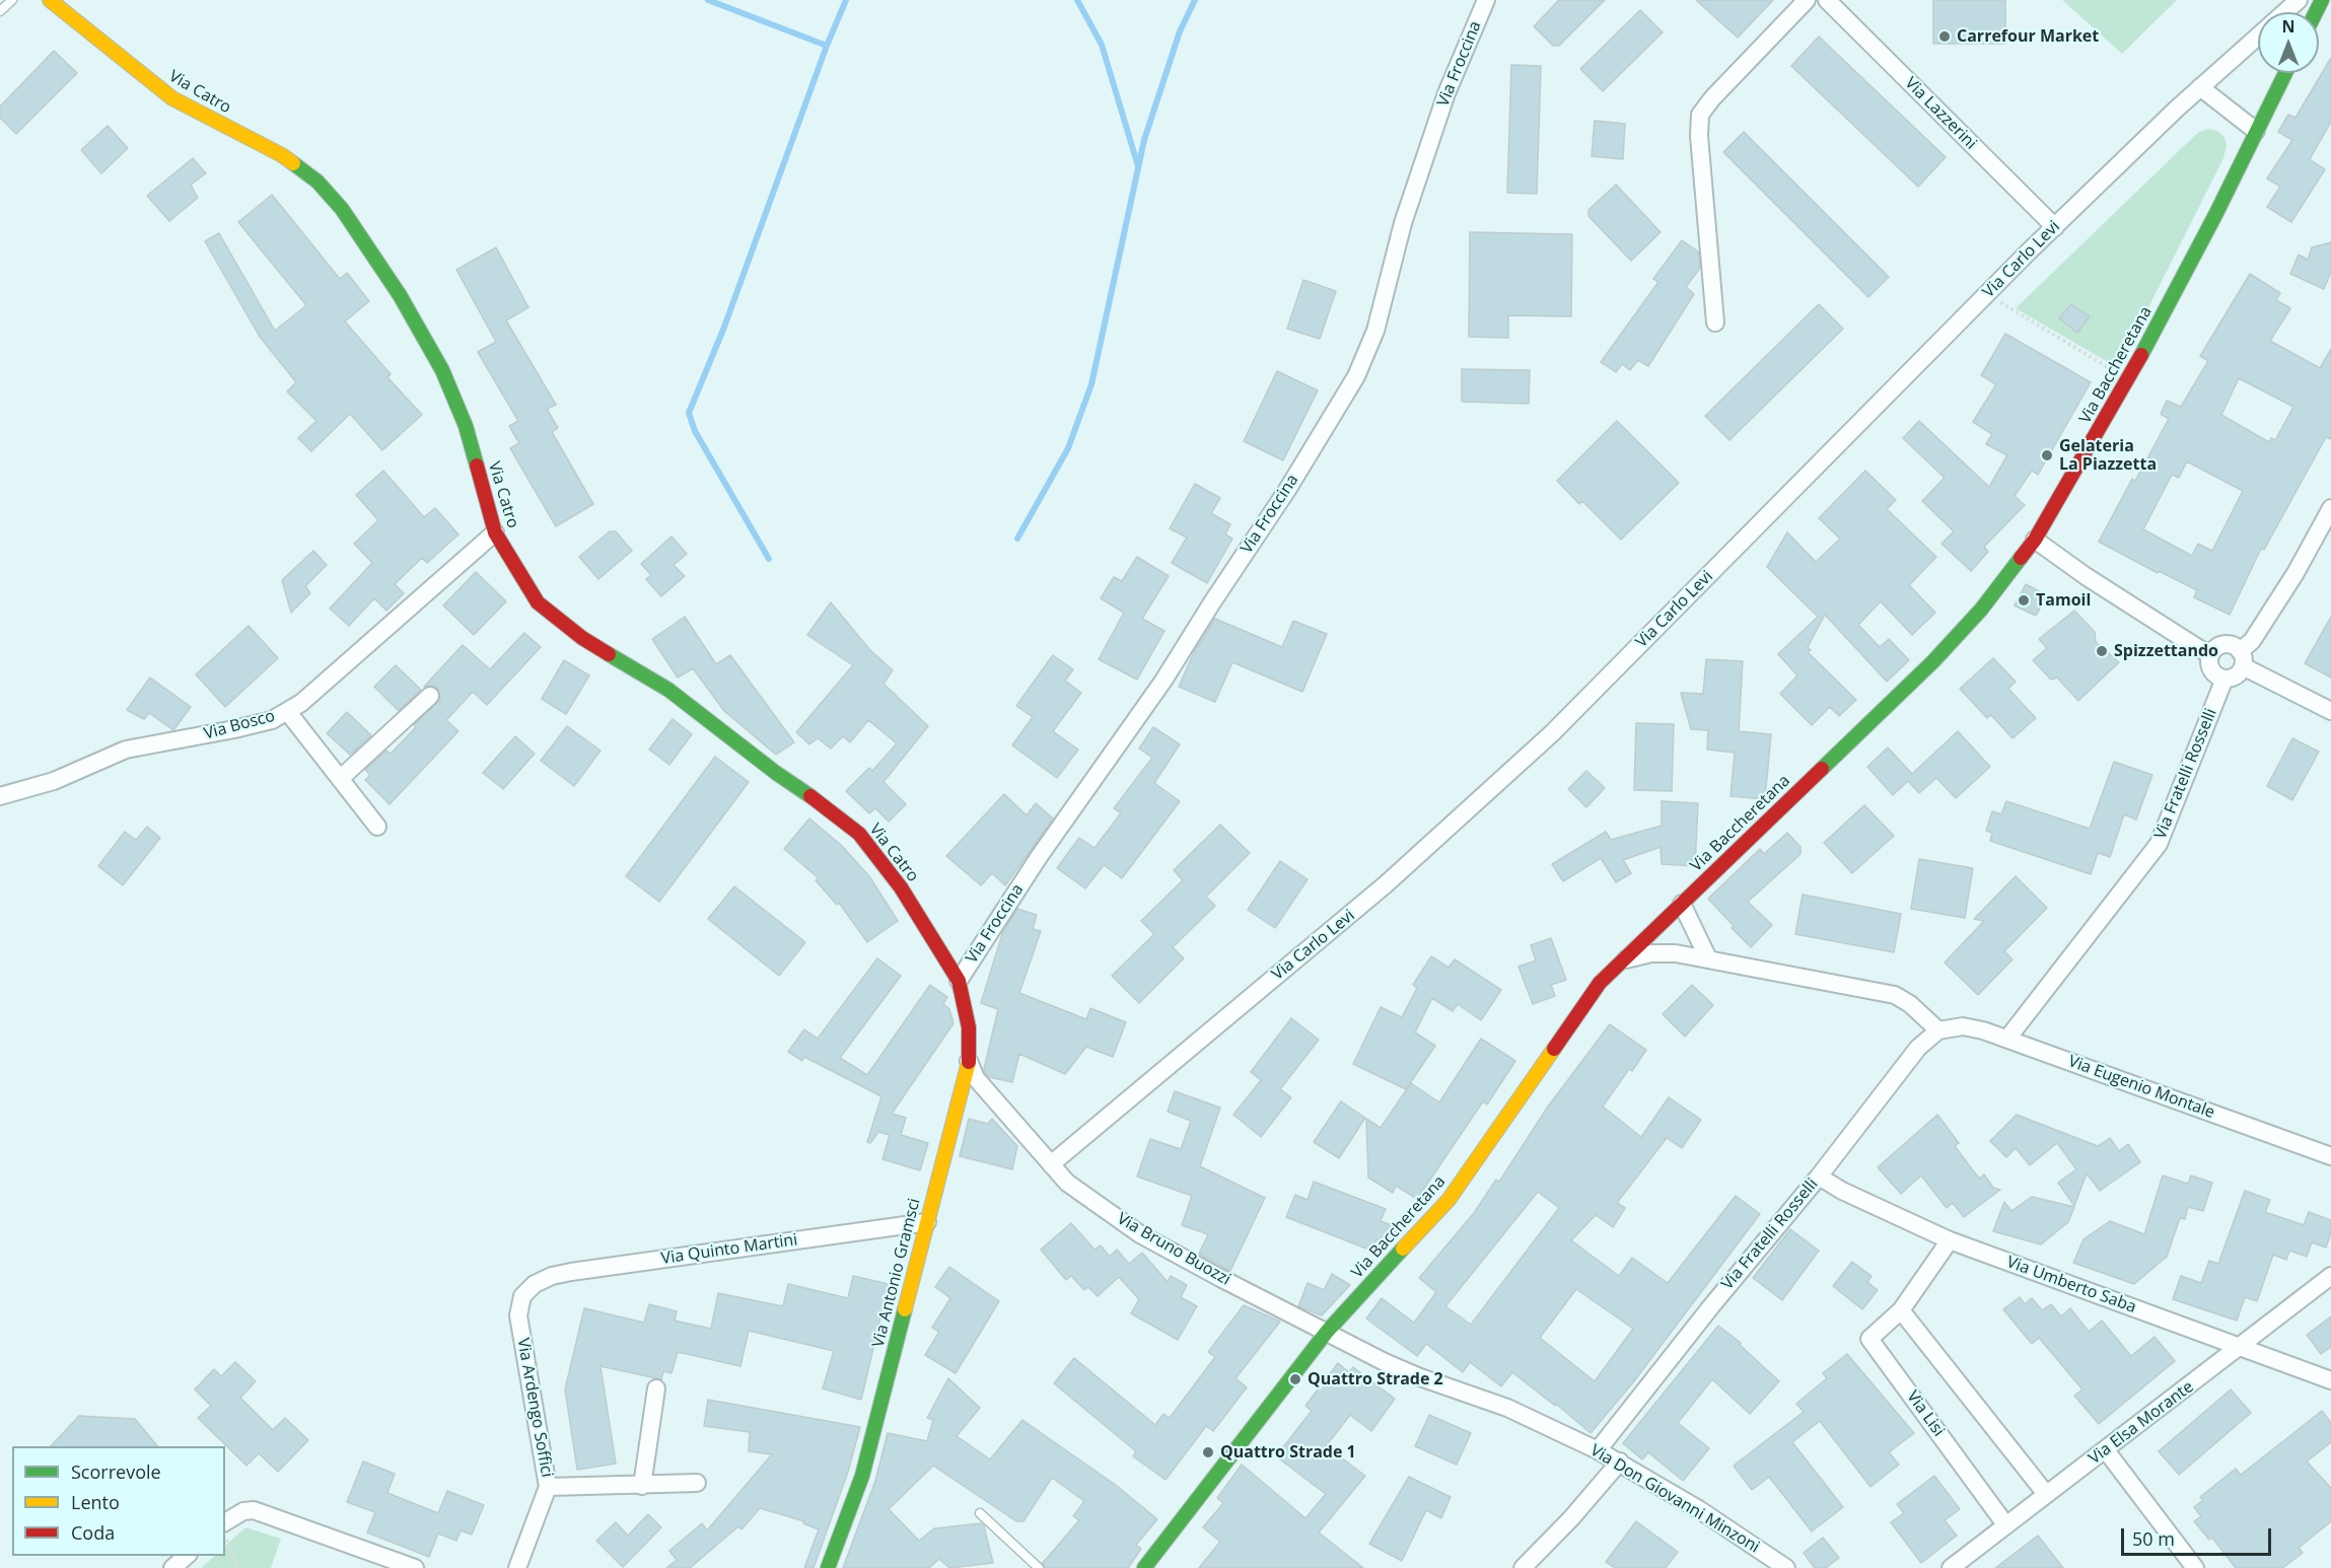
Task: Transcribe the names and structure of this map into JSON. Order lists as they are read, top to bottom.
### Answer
{
  "streets": {
    "street": [
      "Via Froccina",
      "Via Catro",
      "Via Lazzerini",
      "Via Carlo Levi",
      "Via Baccheretana",
      "Via Bosco",
      "Via Fratelli Rosselli",
      "Via Eugenio Montale",
      "Via Quinto Martini",
      "Via Bruno Buozzi",
      "Via Antonio Gramsci",
      "Via Umberto Saba",
      "Via Ardengo Soffici",
      "Via Lisi",
      "Via Elsa Morante",
      "Via Don Giovanni Minzoni"
    ]
  },
  "crossings": [
    ["Via Froccina", "Via Catro"],
    ["Via Froccina", "Via Antonio Gramsci"],
    ["Via Catro", "Via Bosco"],
    ["Via Catro", "Via Antonio Gramsci"],
    ["Via Lazzerini", "Via Carlo Levi"],
    ["Via Carlo Levi", "Via Bruno Buozzi"],
    ["Via Baccheretana", "Via Bruno Buozzi"],
    ["Via Baccheretana", "Via Don Giovanni Minzoni"],
    ["Via Fratelli Rosselli", "Via Eugenio Montale"],
    ["Via Fratelli Rosselli", "Via Umberto Saba"],
    ["Via Fratelli Rosselli", "Via Don Giovanni Minzoni"],
    ["Via Quinto Martini", "Via Antonio Gramsci"],
    ["Via Quinto Martini", "Via Ardengo Soffici"],
    ["Via Bruno Buozzi", "Via Antonio Gramsci"],
    ["Via Bruno Buozzi", "Via Don Giovanni Minzoni"],
    ["Via Umberto Saba", "Via Lisi"],
    ["Via Umberto Saba", "Via Elsa Morante"],
    ["Via Lisi", "Via Elsa Morante"]
  ],
  "places": [
    "Carrefour Market",
    "Gelateria La Piazzetta",
    "Tamoil",
    "Spizzettando",
    "Quattro Strade 2",
    "Quattro Strade 1"
  ],
  "legend": ["Scorrevole", "Lento", "Coda"],
  "scale_bar": "50 m",
  "north": "top"
}
